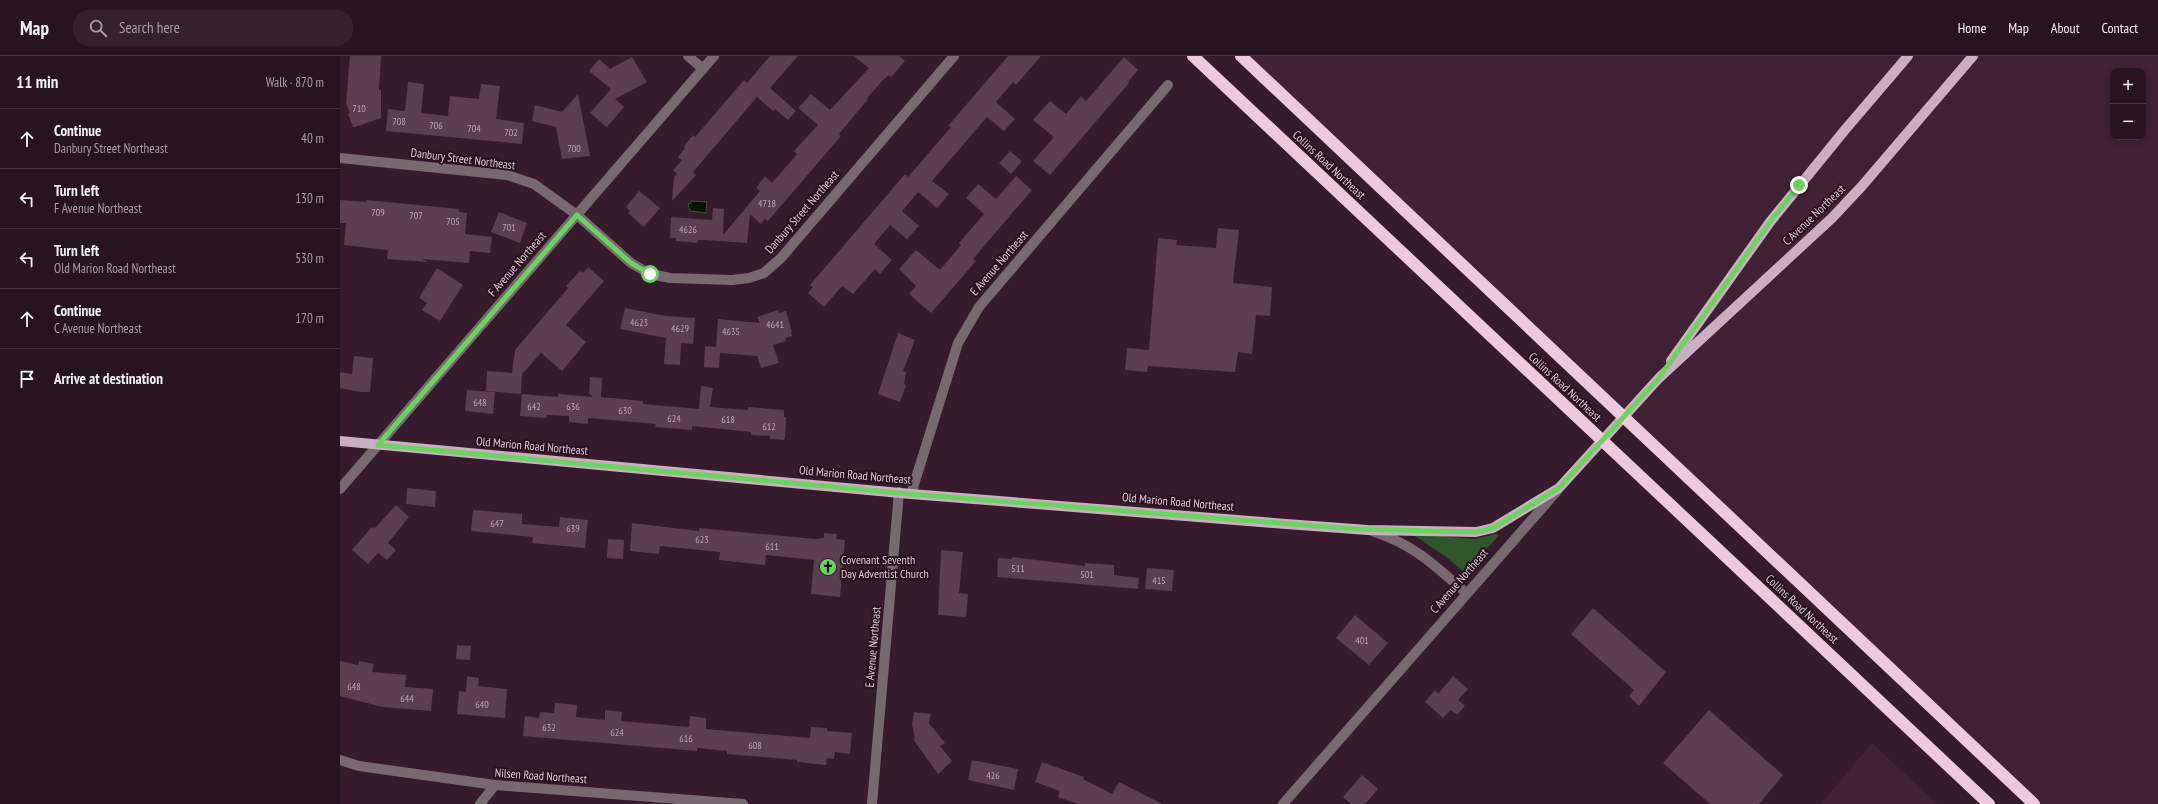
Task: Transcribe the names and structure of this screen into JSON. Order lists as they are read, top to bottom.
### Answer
{
  "streets": {
    "highway": ["Collins Road Northeast"],
    "main road": ["C Avenue Northeast", "Old Marion Road Northeast"],
    "street": [
      "Danbury Street Northeast",
      "E Avenue Northeast",
      "F Avenue Northeast",
      "Nilsen Road Northeast"
    ]
  },
  "crossings": [
    ["Danbury Street Northeast", "F Avenue Northeast"],
    ["Collins Road Northeast", "C Avenue Northeast"],
    ["C Avenue Northeast", "Old Marion Road Northeast"],
    ["E Avenue Northeast", "Old Marion Road Northeast"],
    ["F Avenue Northeast", "Old Marion Road Northeast"]
  ],
  "places": {
    "church": ["Covenant Seventh Day Adventist Church"]
  },
  "house_numbers": [
    "710",
    "708",
    "706",
    "704",
    "702",
    "700",
    "4718",
    "709",
    "707",
    "705",
    "701",
    "4626",
    "4623",
    "4641",
    "4629",
    "4635",
    "648",
    "642",
    "636",
    "630",
    "624",
    "618",
    "612",
    "647",
    "639",
    "623",
    "611",
    "511",
    "501",
    "415",
    "401",
    "648",
    "644",
    "640",
    "632",
    "624",
    "616",
    "608",
    "426"
  ],
  "page": {
    "header": "Map",
    "search": "Search here",
    "nav": [
      "Home",
      "Map",
      "About",
      "Contact"
    ],
    "heading": ["11 min", "Walk · 870 m"],
    "map_buttons": ["+", "−"],
    "list": [
      ["Continue", "Danbury Street Northeast", "40 m"],
      ["Turn left", "F Avenue Northeast", "130 m"],
      ["Turn left", "Old Marion Road Northeast", "530 m"],
      ["Continue", "C Avenue Northeast", "170 m"],
      "Arrive at destination"
    ]
  }
}
